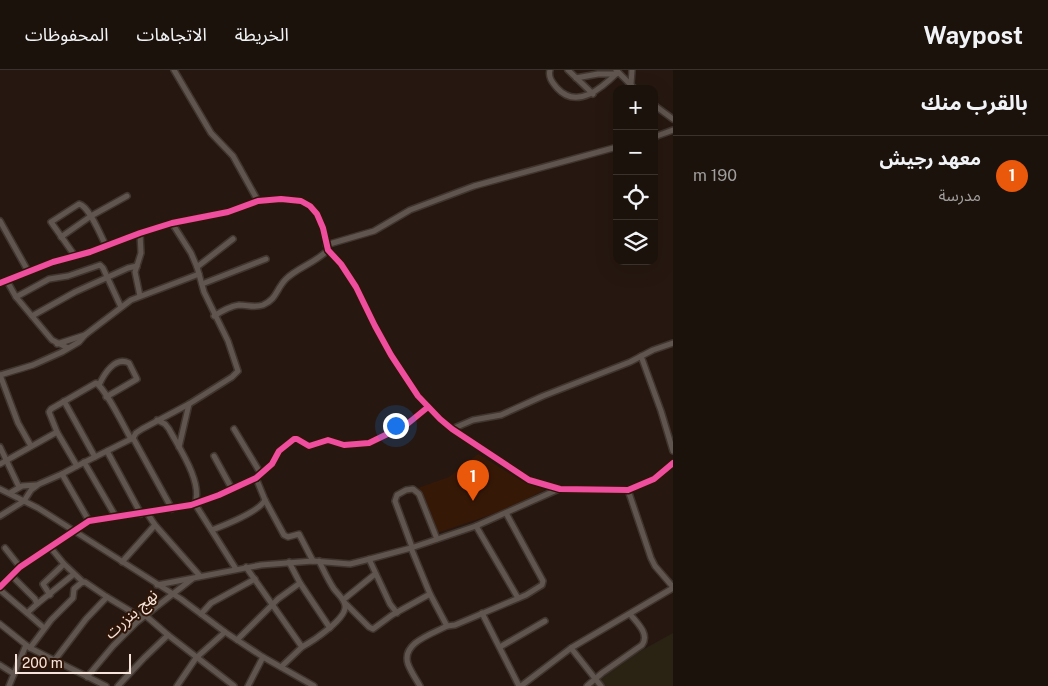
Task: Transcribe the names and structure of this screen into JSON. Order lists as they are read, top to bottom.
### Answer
{
  "streets": {
    "street": ["نهج بنزرت"]
  },
  "scale_bar": "200 m",
  "page": {
    "header": "Waypost",
    "nav": ["الخريطة", "الاتجاهات", "المحفوظات"],
    "heading": "بالقرب منك",
    "map_buttons": ["+", "−"],
    "list": [
      {
        "mark": "1",
        "name": "معهد رجيش",
        "note": "مدرسة",
        "value": "190 m"
      }
    ],
    "pins": "1",
    "scale": "200 m"
  }
}
